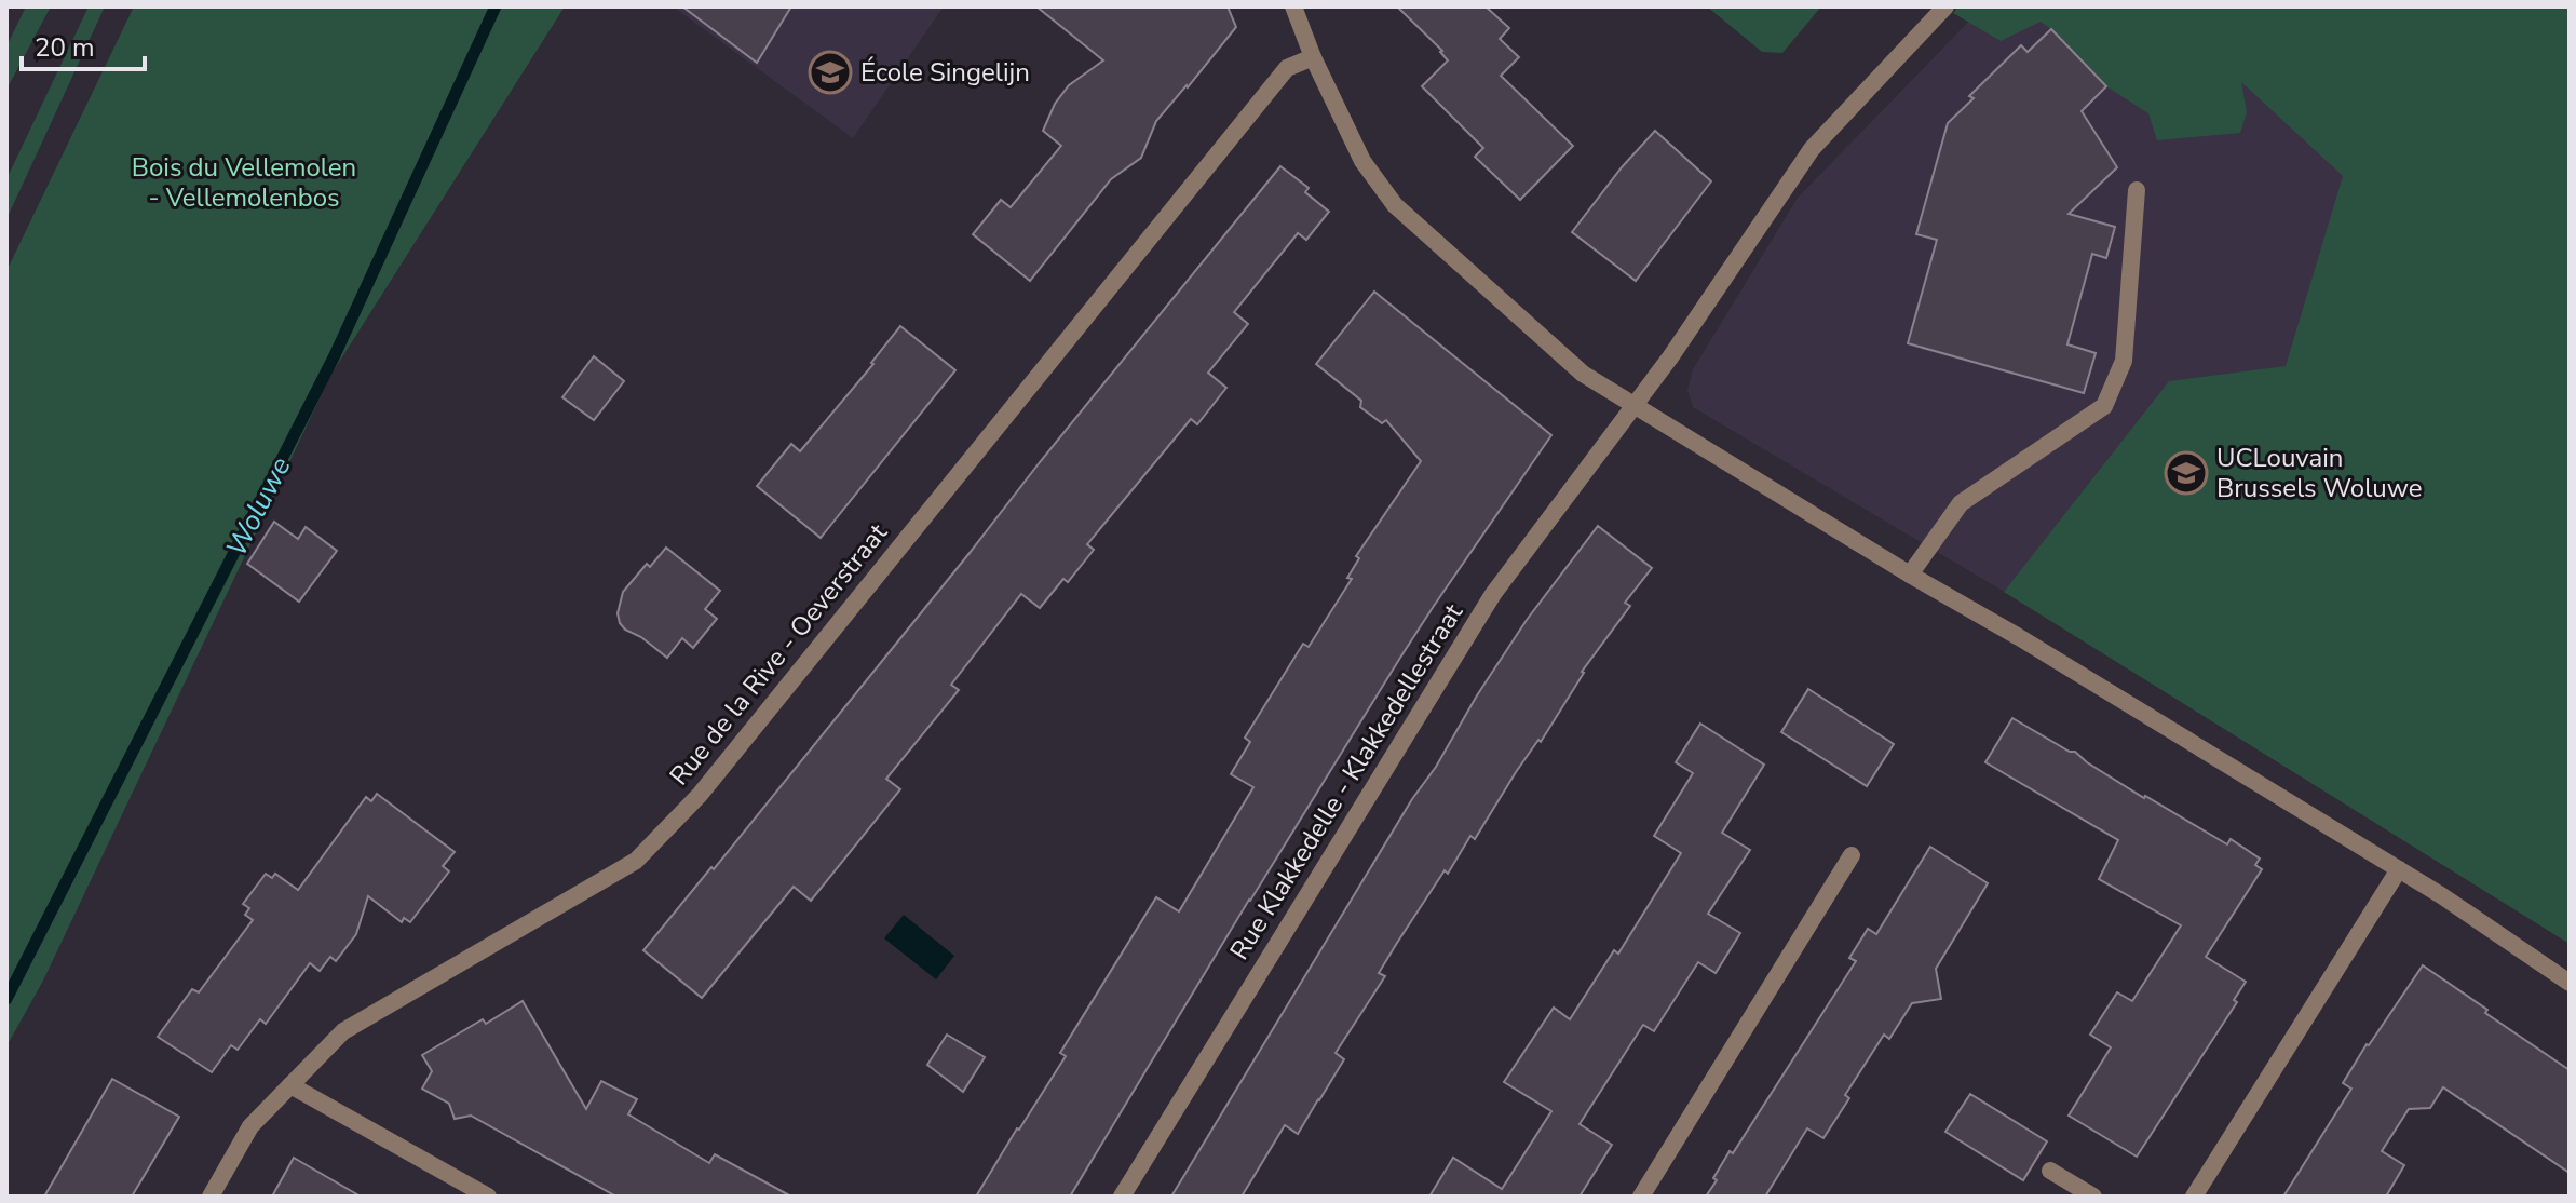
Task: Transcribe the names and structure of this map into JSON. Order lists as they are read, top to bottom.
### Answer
{
  "streets": {
    "street": ["Rue de la Rive - Oeverstraat", "Rue Klakkedelle - Klakkedellestraat"]
  },
  "water": ["Woluwe"],
  "parks": ["Bois du Vellemolen - Vellemolenbos"],
  "places": {
    "school or university": ["École Singelijn", "UCLouvain Brussels Woluwe"]
  },
  "scale_bar": "20 m"
}
